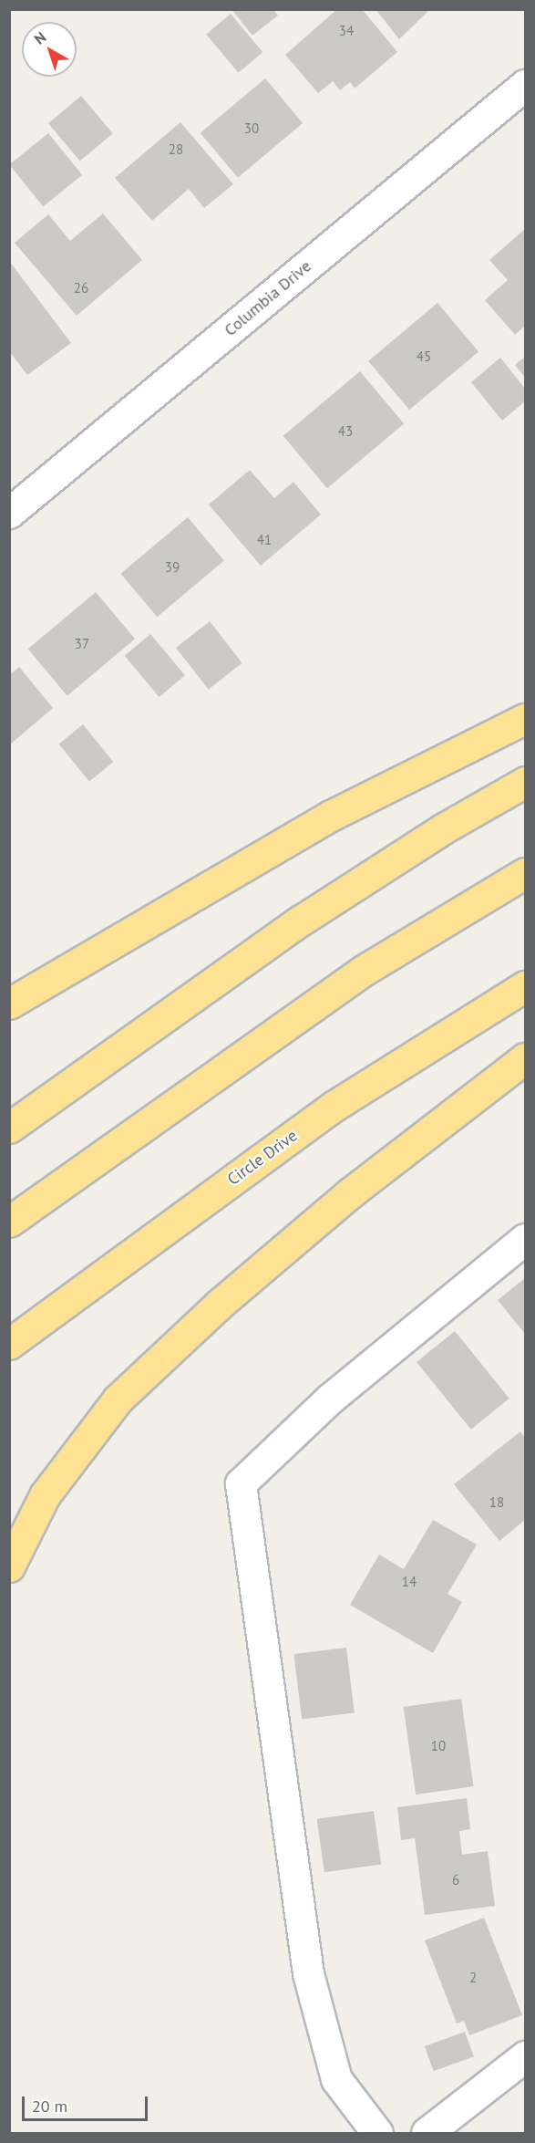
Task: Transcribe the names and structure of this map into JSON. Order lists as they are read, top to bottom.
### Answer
{
  "streets": {
    "highway": ["Circle Drive"],
    "street": ["Columbia Drive"]
  },
  "house_numbers": [
    "34",
    "30",
    "28",
    "26",
    "45",
    "43",
    "41",
    "39",
    "37",
    "18",
    "14",
    "10",
    "6",
    "2"
  ],
  "scale_bar": "20 m",
  "north": "top left"
}
